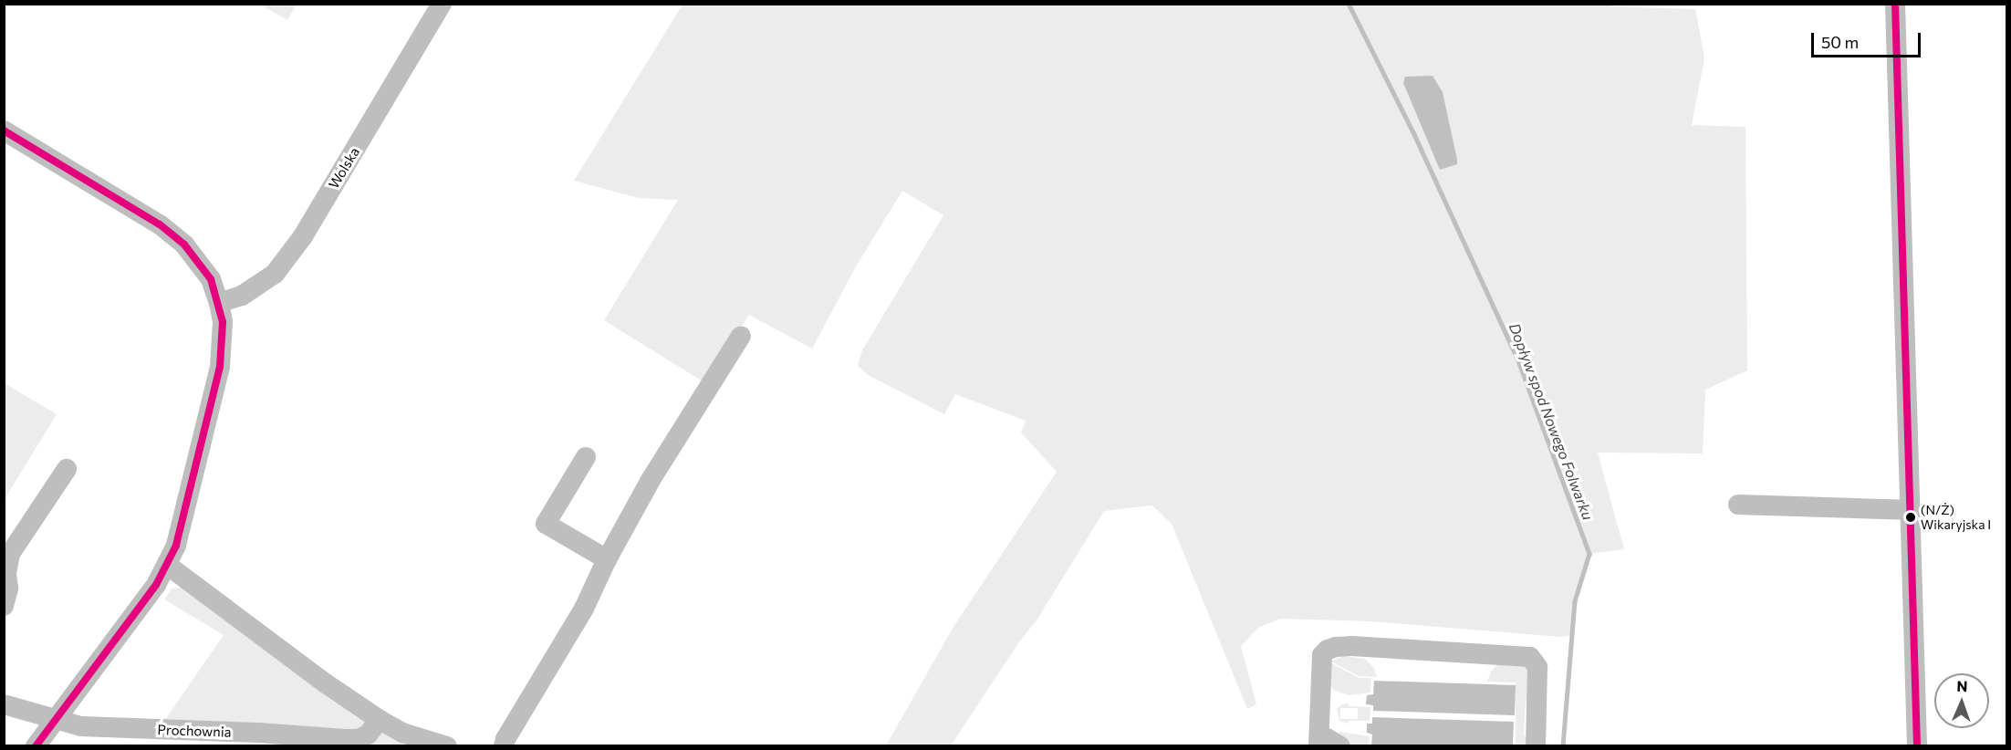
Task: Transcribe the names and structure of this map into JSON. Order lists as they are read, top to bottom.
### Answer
{
  "streets": {
    "street": ["Wolska", "Prochownia"]
  },
  "water": ["Dopływ spod Nowego Folwarku"],
  "places": ["(N/Ż) Wikaryjska I"],
  "scale_bar": "50 m",
  "north": "top"
}
